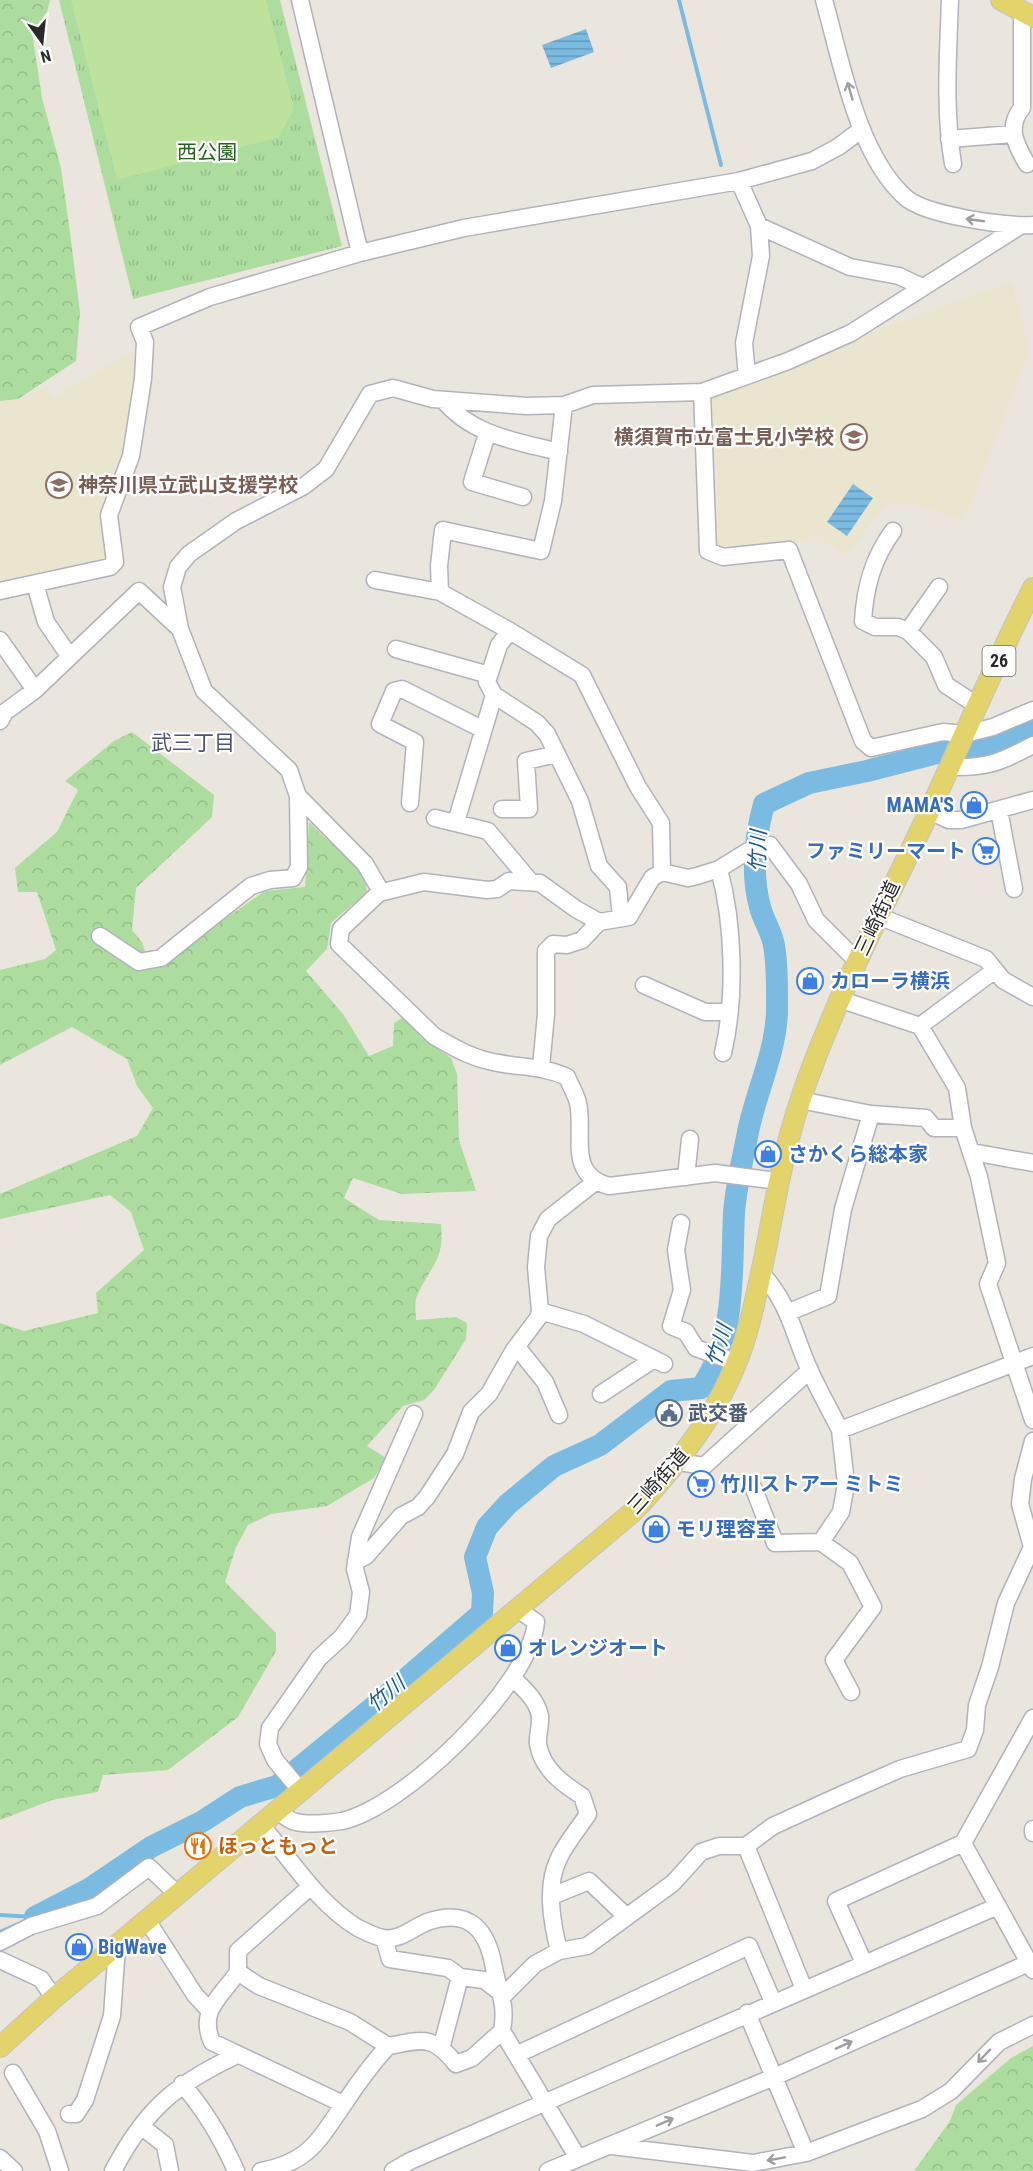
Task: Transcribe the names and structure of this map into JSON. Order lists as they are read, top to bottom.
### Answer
{
  "streets": {
    "main road": ["26", "三崎街道"]
  },
  "districts": ["武三丁目"],
  "water": ["竹川"],
  "parks": ["西公園"],
  "places": {
    "school or university": ["横須賀市立富士見小学校", "神奈川県立武山支援学校"],
    "shop": [
      "MAMA'S",
      "カローラ横浜",
      "さかくら総本家",
      "モリ理容室",
      "オレンジオート",
      "BigWave"
    ],
    "supermarket": ["ファミリーマート", "竹川ストアー ミトミ"],
    "public building": ["武交番"],
    "restaurant": ["ほっともっと"]
  },
  "north": "bottom"
}
